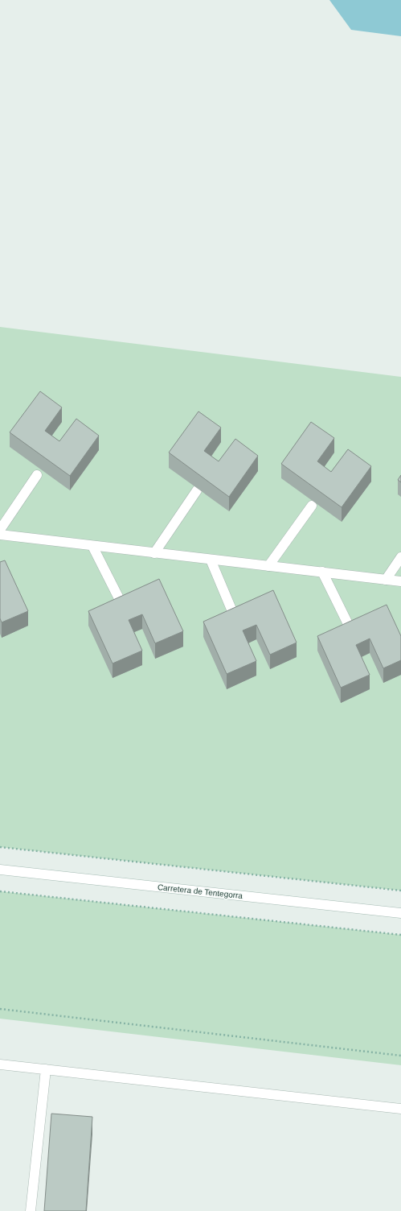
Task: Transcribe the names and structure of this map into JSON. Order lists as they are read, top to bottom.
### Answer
{
  "streets": {
    "street": ["Carretera de Tentegorra"]
  }
}
